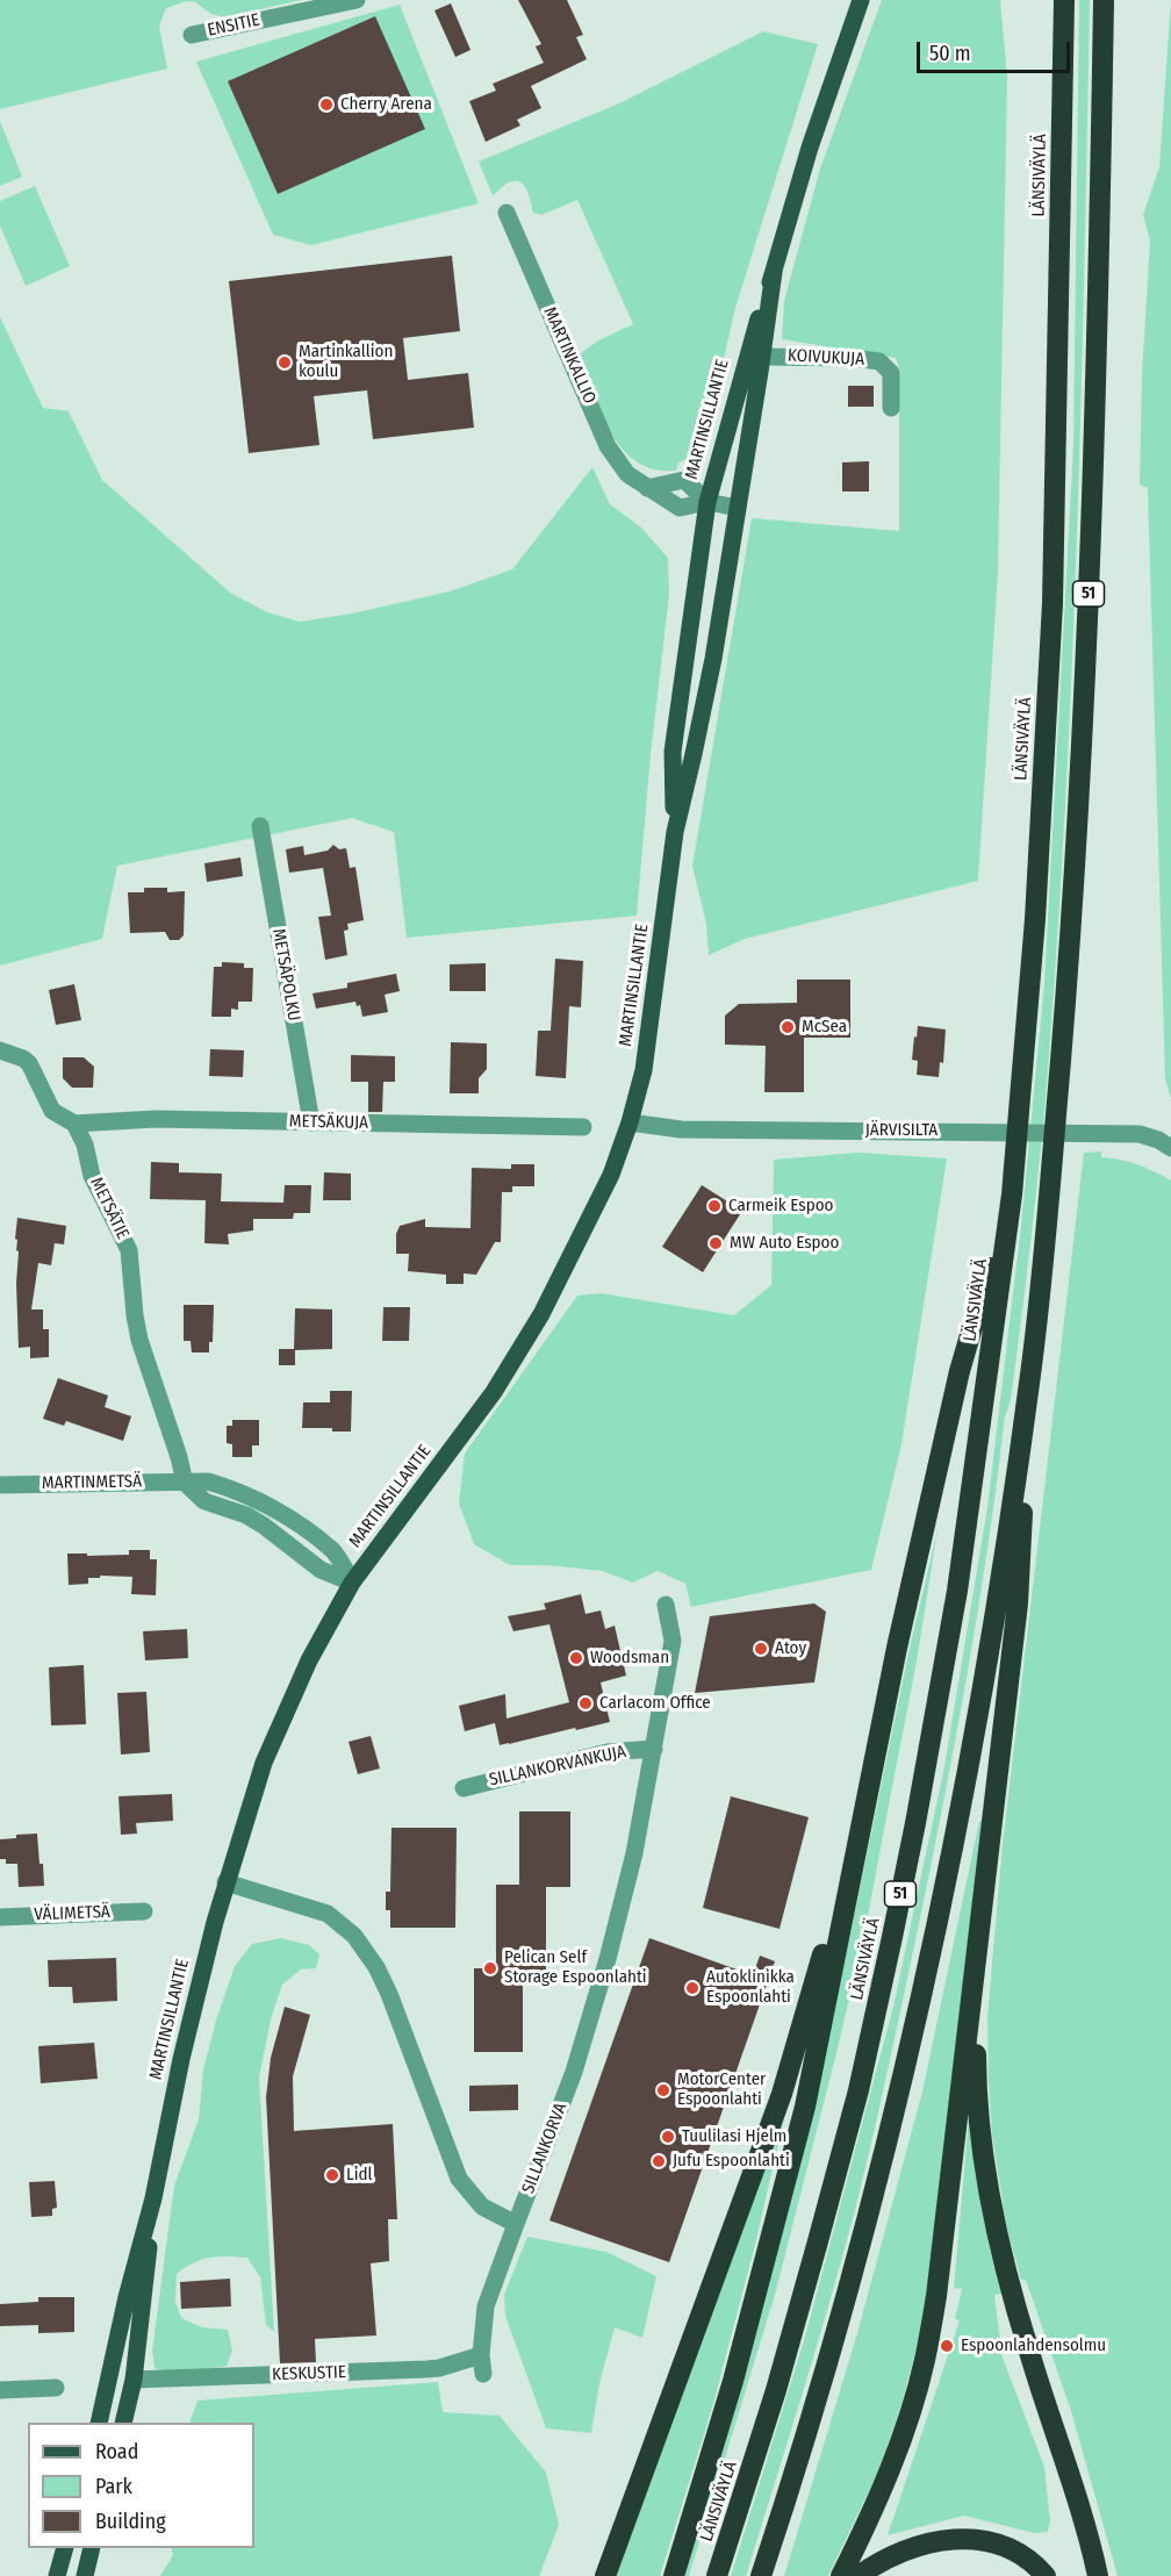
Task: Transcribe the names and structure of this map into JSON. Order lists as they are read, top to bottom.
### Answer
{
  "streets": {
    "highway": ["LÄNSIVÄYLÄ", "51"],
    "main road": ["MARTINSILLANTIE"],
    "street": [
      "ENSITIE",
      "MARTINKALLIO",
      "KOIVUKUJA",
      "METSÄPOLKU",
      "METSÄKUJA",
      "JÄRVISILTA",
      "METSÄTIE",
      "MARTINMETSÄ",
      "SILLANKORVANKUJA",
      "VÄLIMETSÄ",
      "SILLANKORVA",
      "KESKUSTIE"
    ]
  },
  "crossings": [
    ["MARTINKALLIO", "MARTINSILLANTIE"],
    ["KOIVUKUJA", "MARTINSILLANTIE"],
    ["MARTINSILLANTIE", "JÄRVISILTA"],
    ["MARTINSILLANTIE", "MARTINMETSÄ"],
    ["MARTINSILLANTIE", "KESKUSTIE"],
    ["METSÄPOLKU", "METSÄKUJA"],
    ["METSÄKUJA", "METSÄTIE"],
    ["METSÄTIE", "MARTINMETSÄ"],
    ["SILLANKORVANKUJA", "SILLANKORVA"]
  ],
  "places": [
    "Cherry Arena",
    "Martinkallion koulu",
    "McSea",
    "Carmeik Espoo",
    "MW Auto Espoo",
    "Atoy",
    "Woodsman",
    "Carlacom Office",
    "Pelican Self Storage Espoonlahti",
    "Autoklinikka Espoonlahti",
    "MotorCenter Espoonlahti",
    "Tuulilasi Hjelm",
    "Jufu Espoonlahti",
    "Lidl",
    "Espoonlahdensolmu"
  ],
  "legend": ["Road", "Park", "Building"],
  "scale_bar": "50 m"
}
